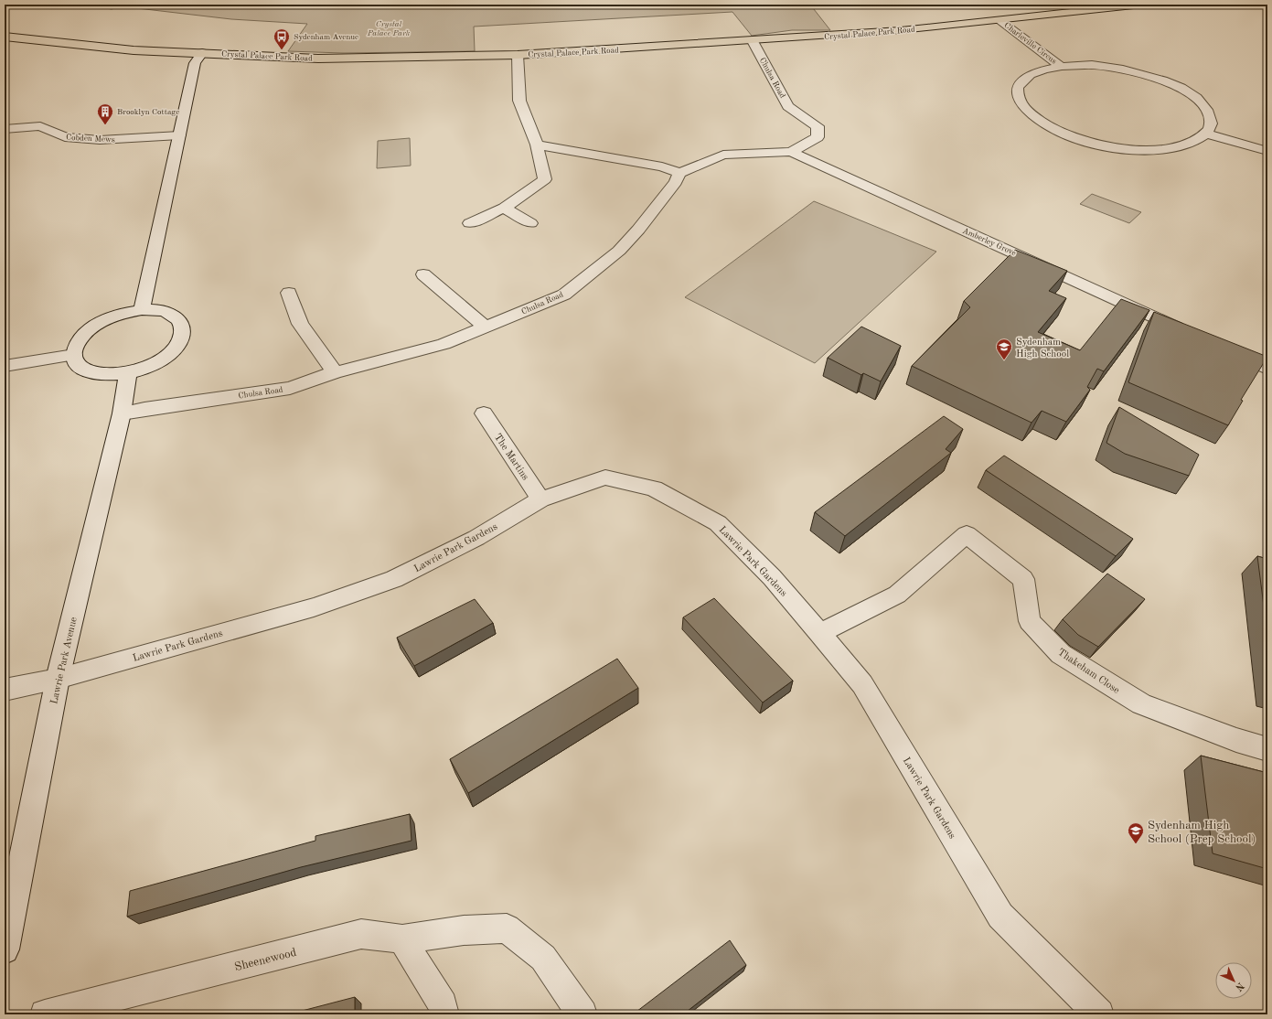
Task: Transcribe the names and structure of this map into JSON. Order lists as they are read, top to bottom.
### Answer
{
  "streets": {
    "main road": ["Crystal Palace Park Road"],
    "street": [
      "Charleville Circus",
      "Chulsa Road",
      "Cobden Mews",
      "Amberley Grove",
      "The Martins",
      "Lawrie Park Gardens",
      "Lawrie Park Avenue",
      "Thakeham Close",
      "Sheenewood"
    ]
  },
  "crossings": [
    ["Crystal Palace Park Road", "Charleville Circus"],
    ["Crystal Palace Park Road", "Chulsa Road"],
    ["Chulsa Road", "Amberley Grove"],
    ["Chulsa Road", "Lawrie Park Avenue"],
    ["The Martins", "Lawrie Park Gardens"],
    ["Lawrie Park Gardens", "Lawrie Park Avenue"],
    ["Lawrie Park Gardens", "Thakeham Close"]
  ],
  "parks": ["Crystal Palace Park"],
  "places": {
    "bus stop": ["Sydenham Avenue"],
    "building": ["Brooklyn Cottage"],
    "school or university": ["Sydenham High School", "Sydenham High School (Prep School)"]
  },
  "north": "bottom right"
}
